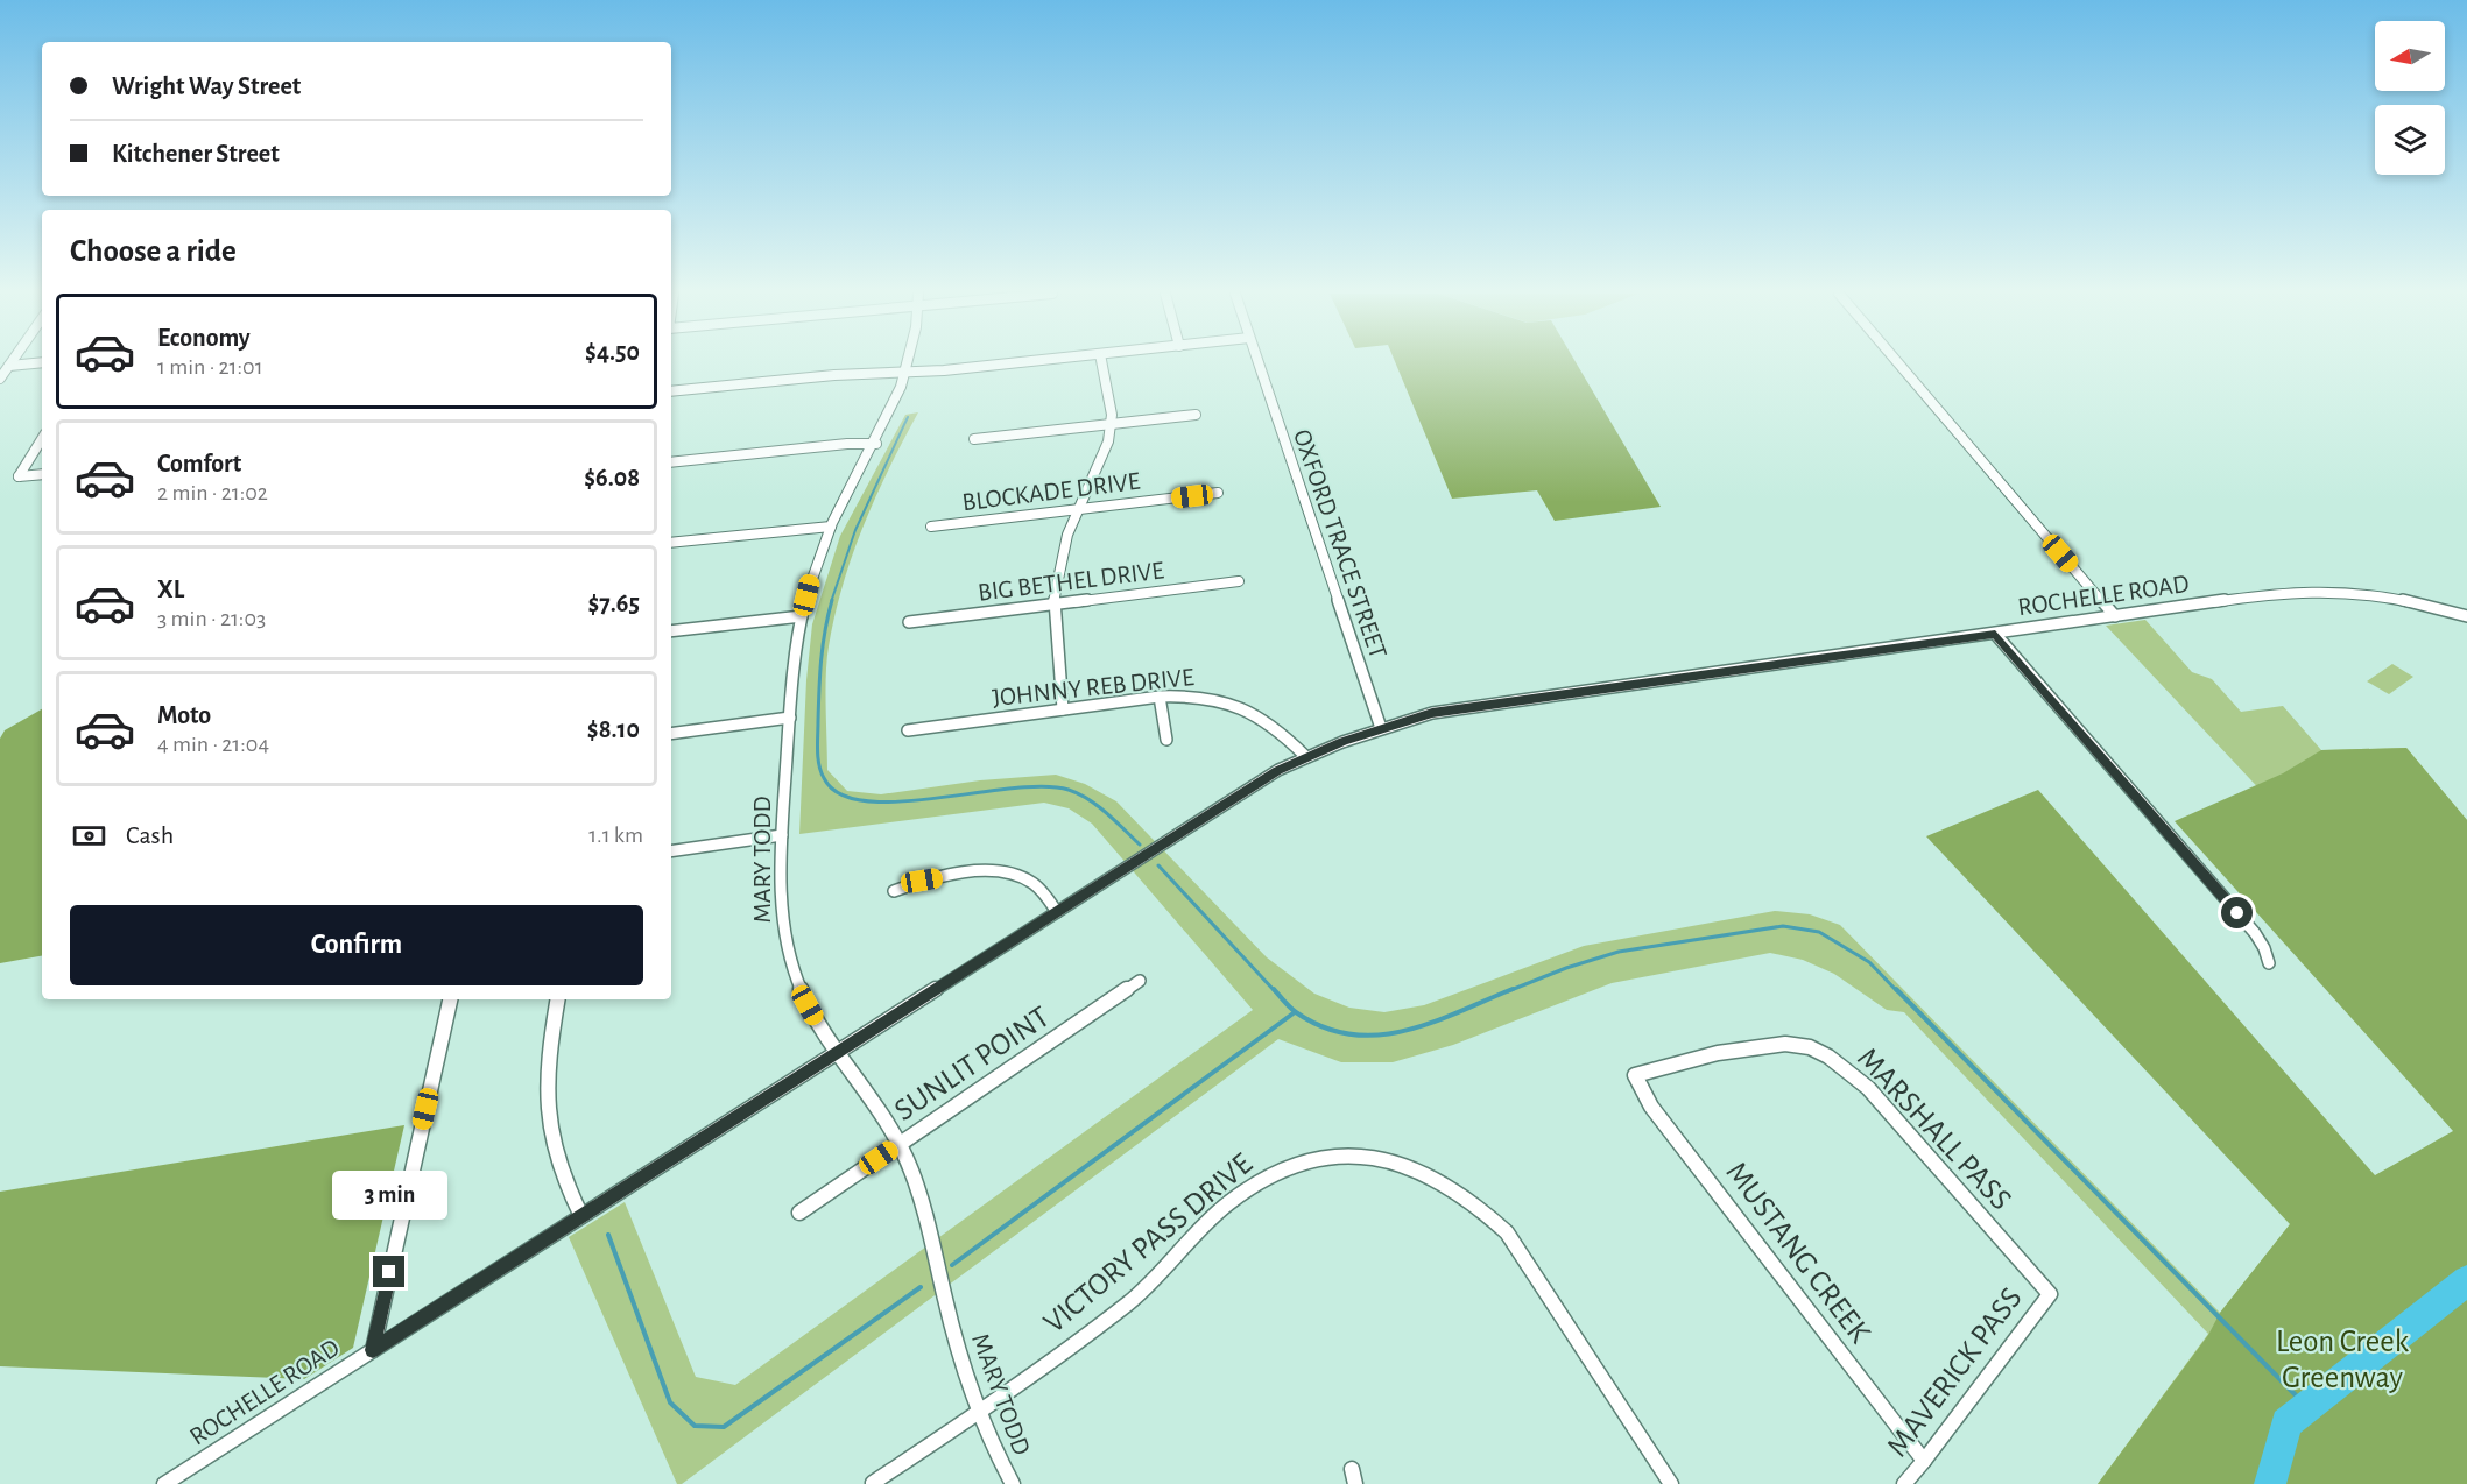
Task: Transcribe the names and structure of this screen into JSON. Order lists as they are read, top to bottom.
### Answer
{
  "streets": {
    "street": [
      "BLOCKADE DRIVE",
      "OXFORD TRACE STREET",
      "BIG BETHEL DRIVE",
      "ROCHELLE ROAD",
      "JOHNNY REB DRIVE",
      "MARY TODD",
      "SUNLIT POINT",
      "MARSHALL PASS",
      "VICTORY PASS DRIVE",
      "MUSTANG CREEK",
      "MAVERICK PASS"
    ]
  },
  "crossings": [
    ["OXFORD TRACE STREET", "ROCHELLE ROAD"],
    ["ROCHELLE ROAD", "JOHNNY REB DRIVE"],
    ["ROCHELLE ROAD", "MARY TODD"],
    ["MARY TODD", "SUNLIT POINT"],
    ["MARY TODD", "VICTORY PASS DRIVE"],
    ["MARSHALL PASS", "MUSTANG CREEK"],
    ["MARSHALL PASS", "MAVERICK PASS"],
    ["MUSTANG CREEK", "MAVERICK PASS"]
  ],
  "parks": ["Leon Creek Greenway"],
  "north": "left",
  "page": {
    "banner": ["Wright Way Street", "Kitchener Street"],
    "heading": "Choose a ride",
    "list": [
      {
        "name": "Economy",
        "note": "1 min · 21:01",
        "value": "$4.50"
      },
      {
        "name": "Comfort",
        "note": "2 min · 21:02",
        "value": "$6.08"
      },
      {
        "name": "XL",
        "note": "3 min · 21:03",
        "value": "$7.65"
      },
      {
        "name": "Moto",
        "note": "4 min · 21:04",
        "value": "$8.10"
      }
    ],
    "pay": ["Cash", "1.1 km"],
    "buttons": "Confirm",
    "bubble": "3 min"
  }
}
